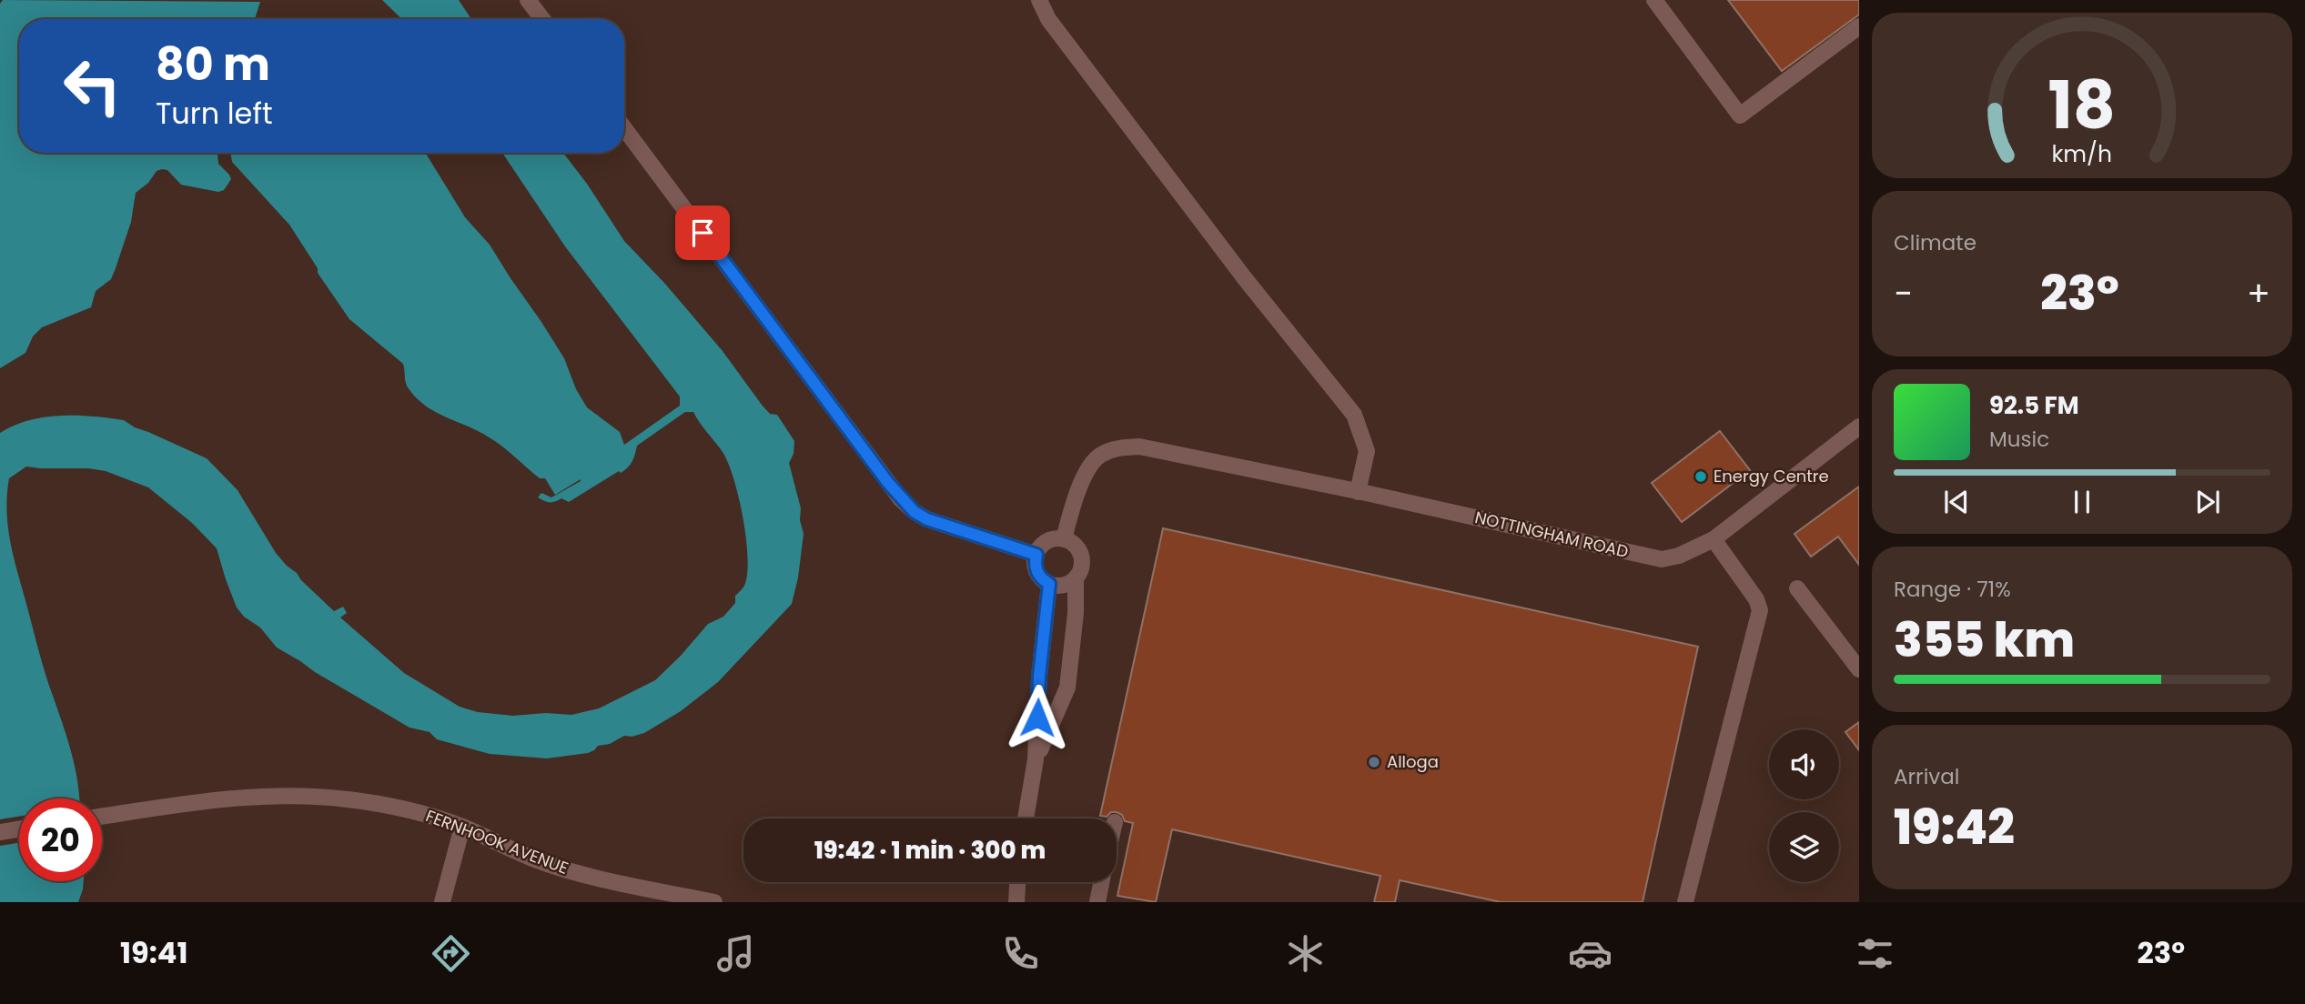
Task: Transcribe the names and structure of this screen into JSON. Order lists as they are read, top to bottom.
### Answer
{
  "streets": {
    "street": ["NOTTINGHAM ROAD", "FERNHOOK AVENUE"]
  },
  "places": ["Energy Centre", "Alloga"],
  "page": {
    "turn": ["80 m", "Turn left"],
    "tile": [
      "Climate",
      ["Range · 71%", "355 km"],
      ["Arrival", "19:42"]
    ],
    "heat": ["−", "23°", "+"],
    "song": ["92.5 FM", "Music"],
    "limit": "20",
    "trip": "19:42 · 1 min · 300 m",
    "tabs": ["19:41", "23°"],
    "gauge": ["18", "km/h"]
  }
}
